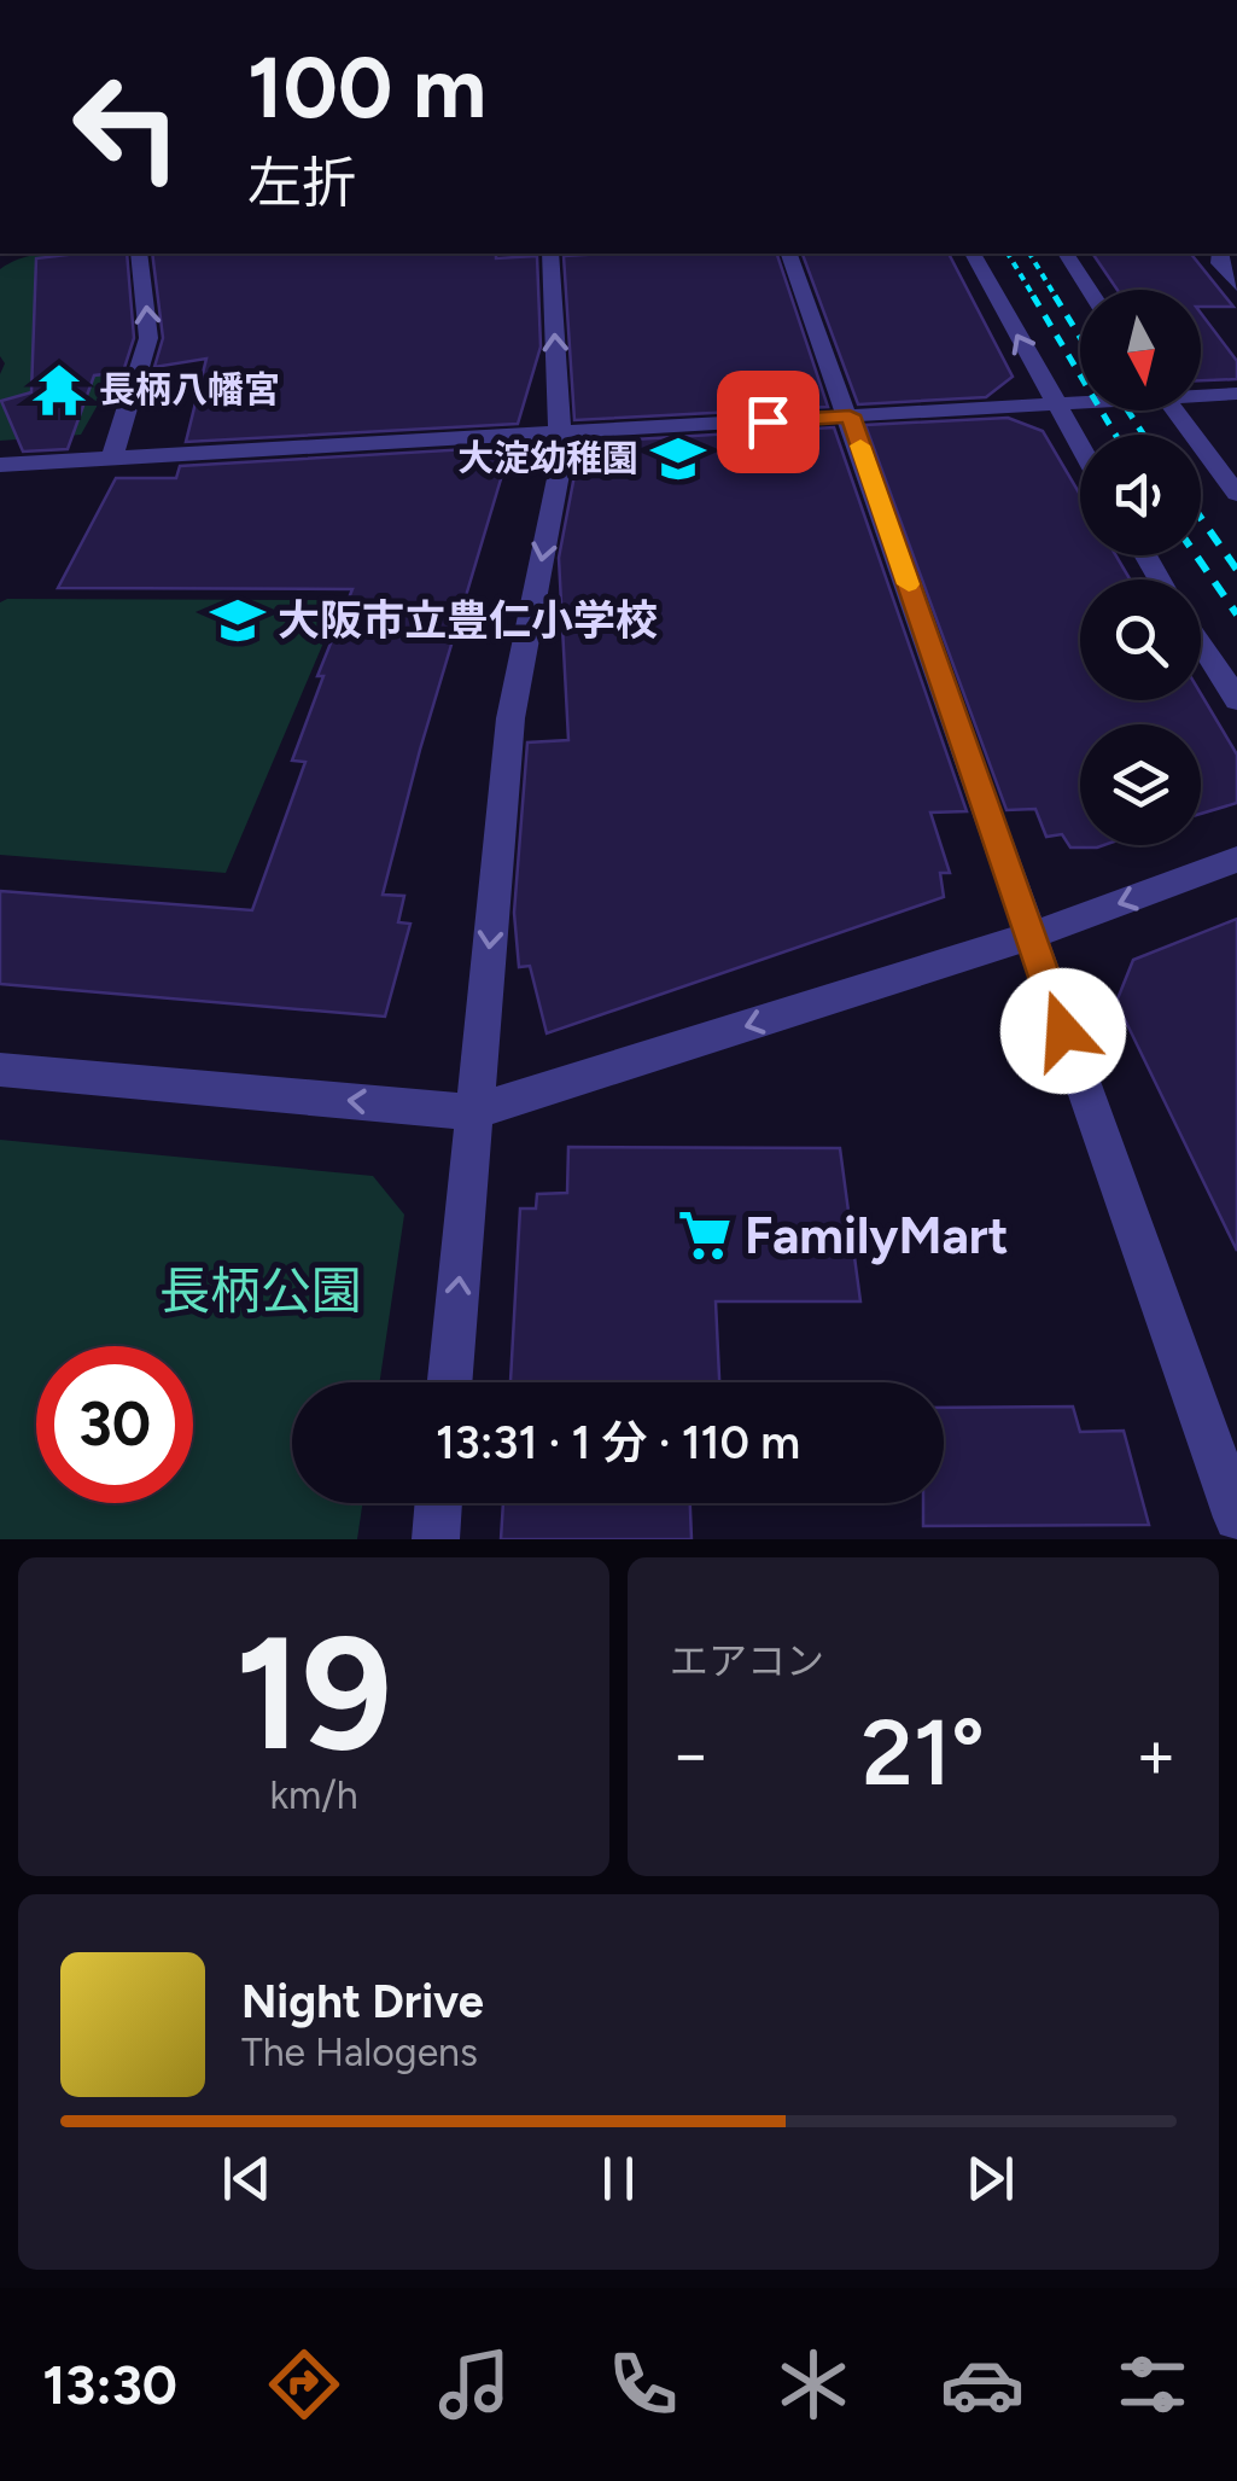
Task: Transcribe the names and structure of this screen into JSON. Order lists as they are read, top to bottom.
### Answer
{
  "parks": ["長柄公園"],
  "places": {
    "temple": ["長柄八幡宮"],
    "school or university": ["大淀幼稚園", "大阪市立豊仁小学校"],
    "supermarket": ["FamilyMart"]
  },
  "north": "bottom",
  "page": {
    "turn": ["100 m", "左折"],
    "limit": "30",
    "trip": "13:31 · 1 分 · 110 m",
    "tile": [
      ["19", "km/h"],
      "エアコン"
    ],
    "heat": ["−", "21°", "+"],
    "song": ["Night Drive", "The Halogens"],
    "tabs": "13:30"
  }
}
